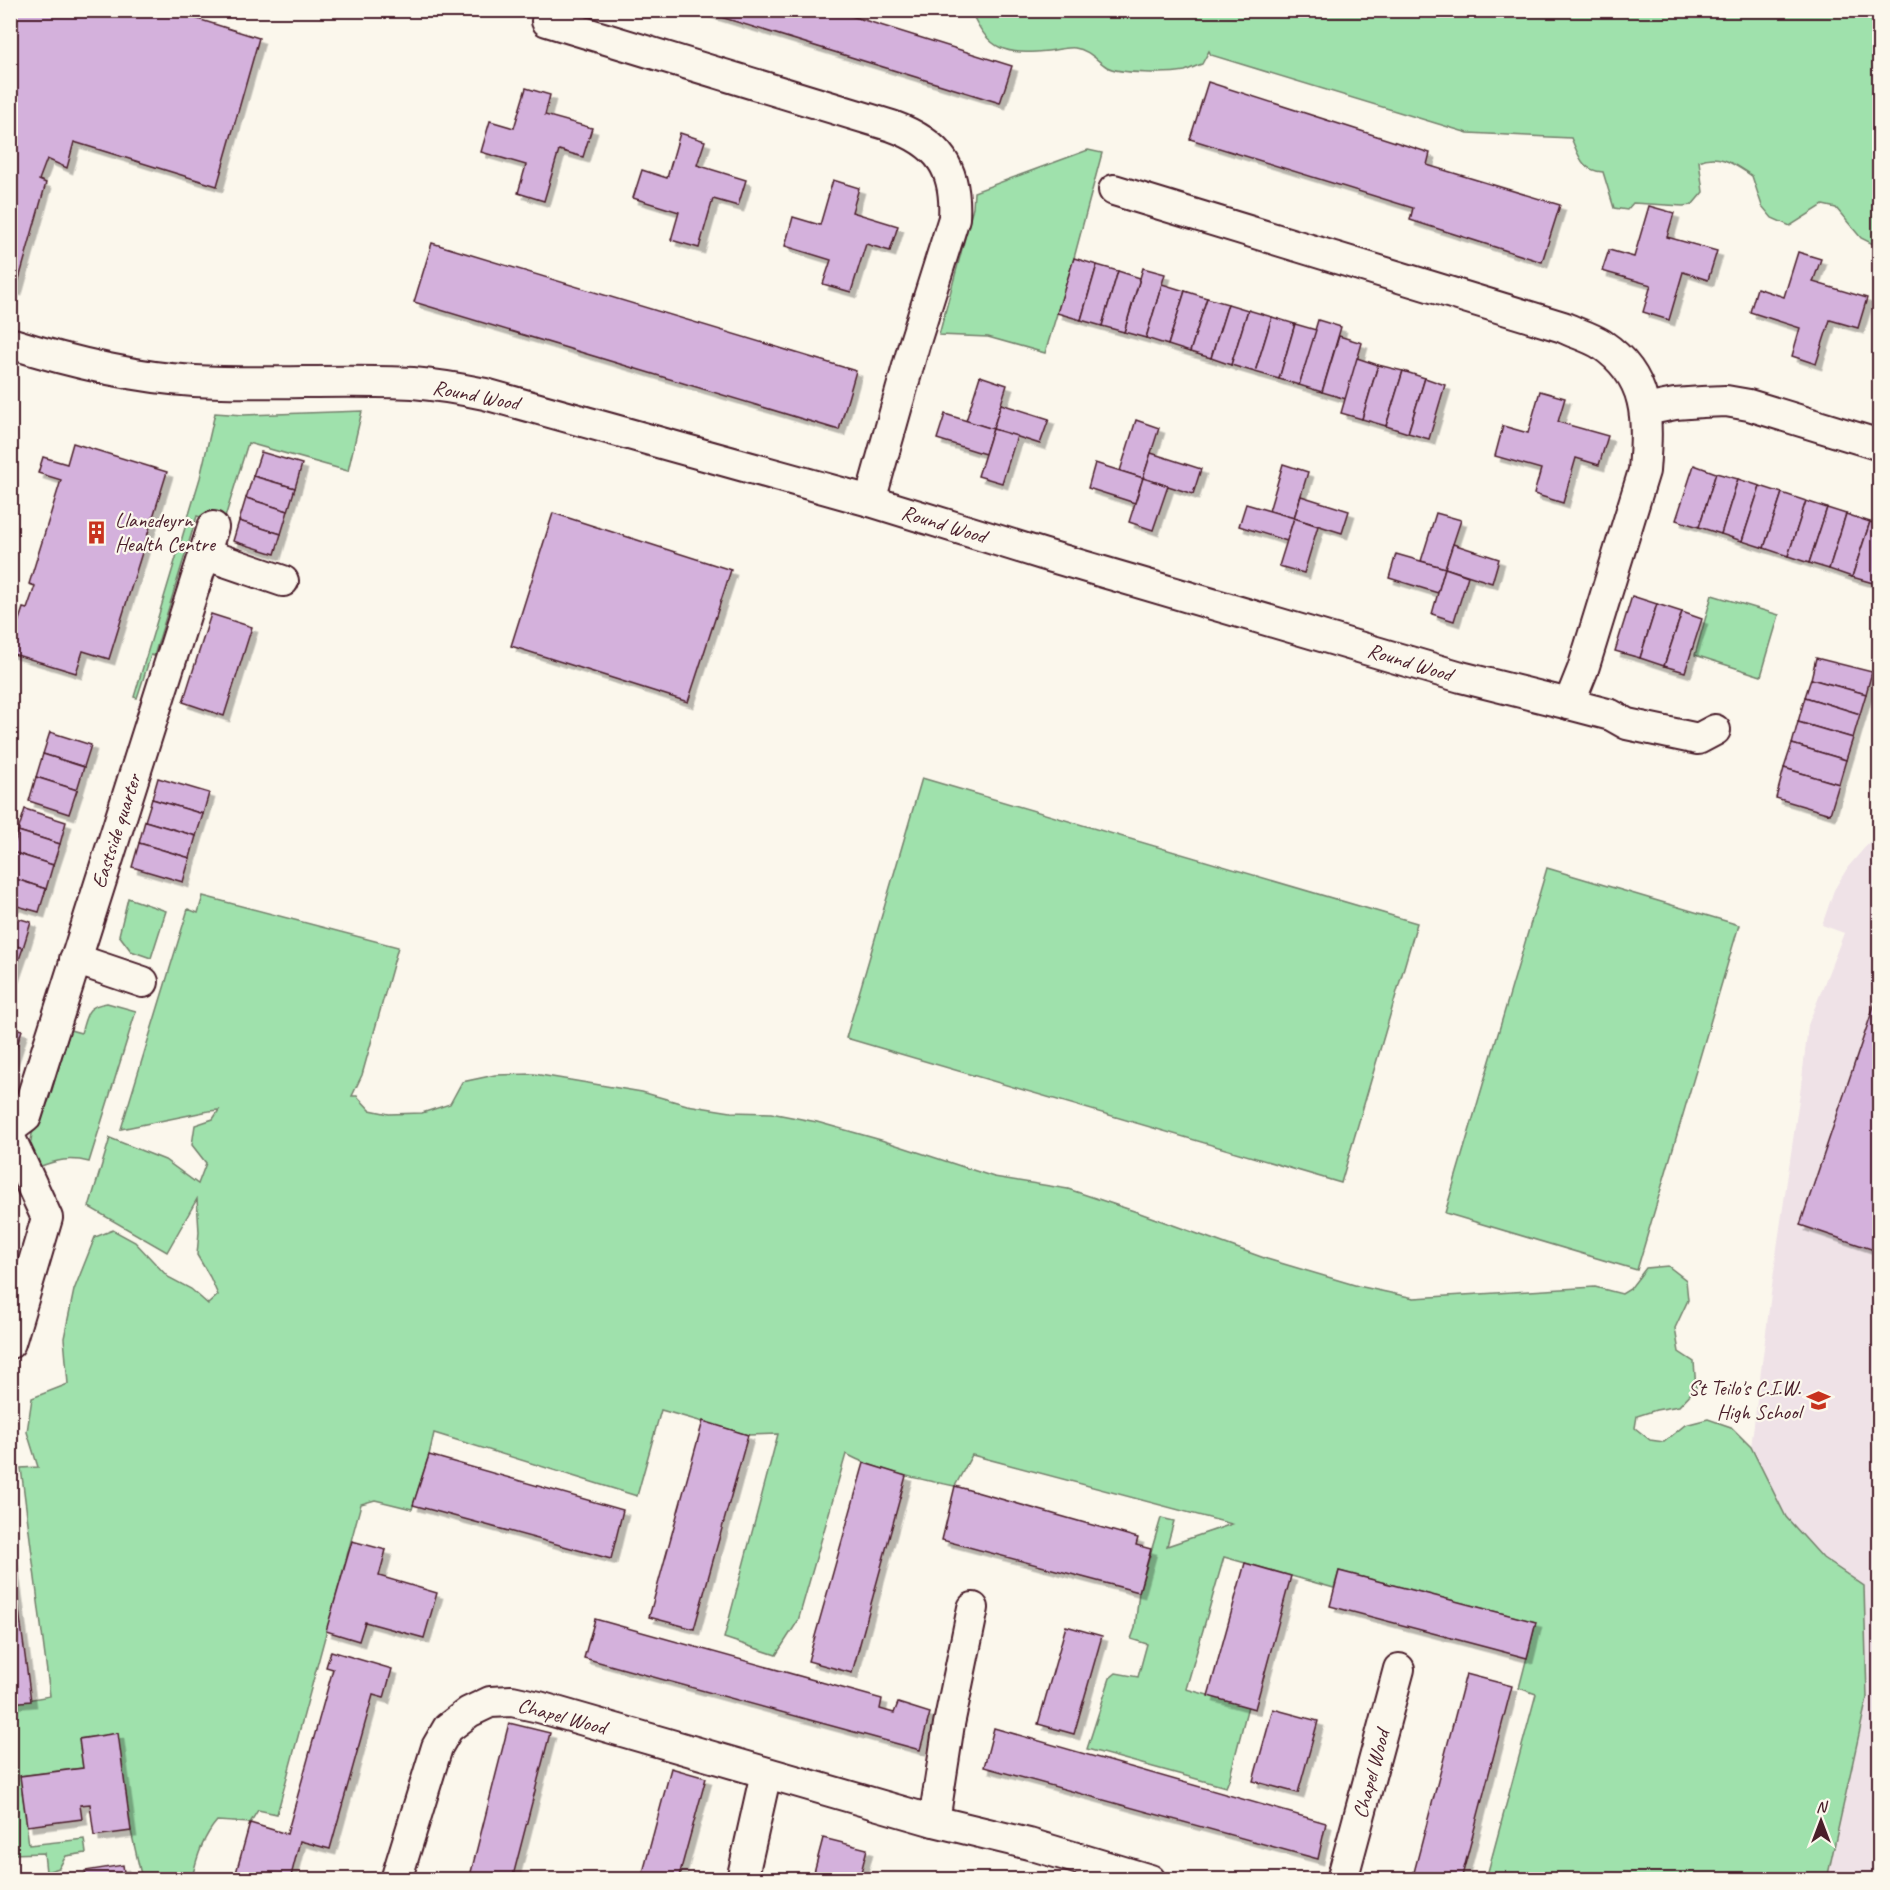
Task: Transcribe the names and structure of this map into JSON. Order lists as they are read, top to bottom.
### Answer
{
  "streets": {
    "street": ["Round Wood", "Eastside quarter", "Chapel Wood"]
  },
  "places": {
    "building": ["Llanedeyrn Health Centre"],
    "school or university": ["St Teilo's C.I.W. High School"]
  },
  "north": "top"
}
